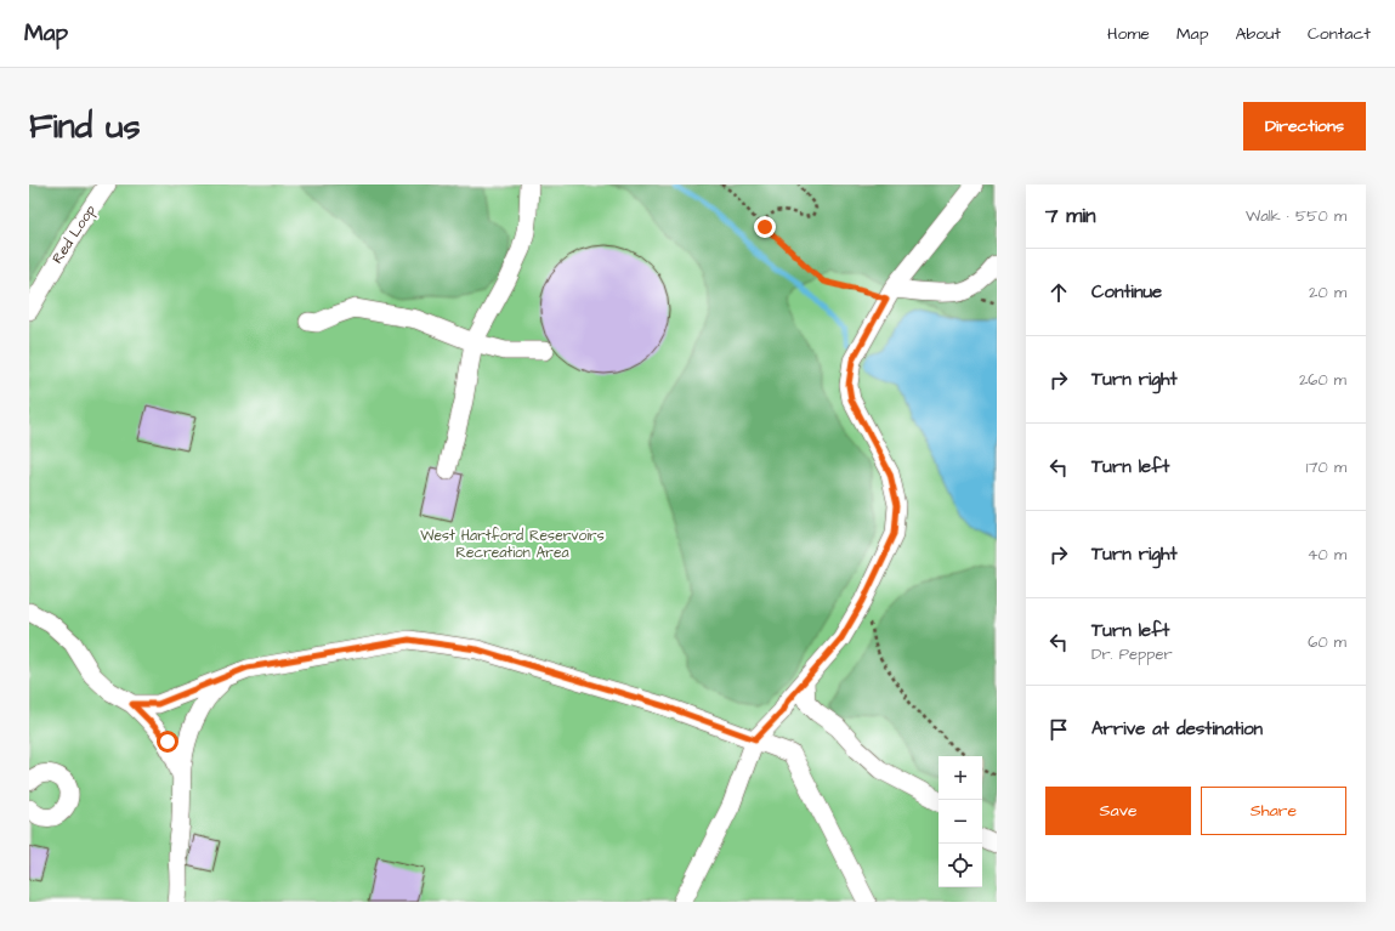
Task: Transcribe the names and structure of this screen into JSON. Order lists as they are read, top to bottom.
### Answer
{
  "streets": {
    "street": ["Red Loop"]
  },
  "parks": ["West Hartford Reservoirs Recreation Area"],
  "page": {
    "header": "Map",
    "nav": [
      "Home",
      "Map",
      "About",
      "Contact"
    ],
    "buttons": [
      "Directions",
      ["Save", "Share"]
    ],
    "title": "Find us",
    "heading": ["7 min", "Walk · 550 m"],
    "list": [
      ["Continue", "20 m"],
      ["Turn right", "260 m"],
      ["Turn left", "170 m"],
      ["Turn right", "40 m"],
      ["Turn left", "Dr. Pepper", "60 m"],
      "Arrive at destination"
    ],
    "map_buttons": ["+", "−"]
  }
}
